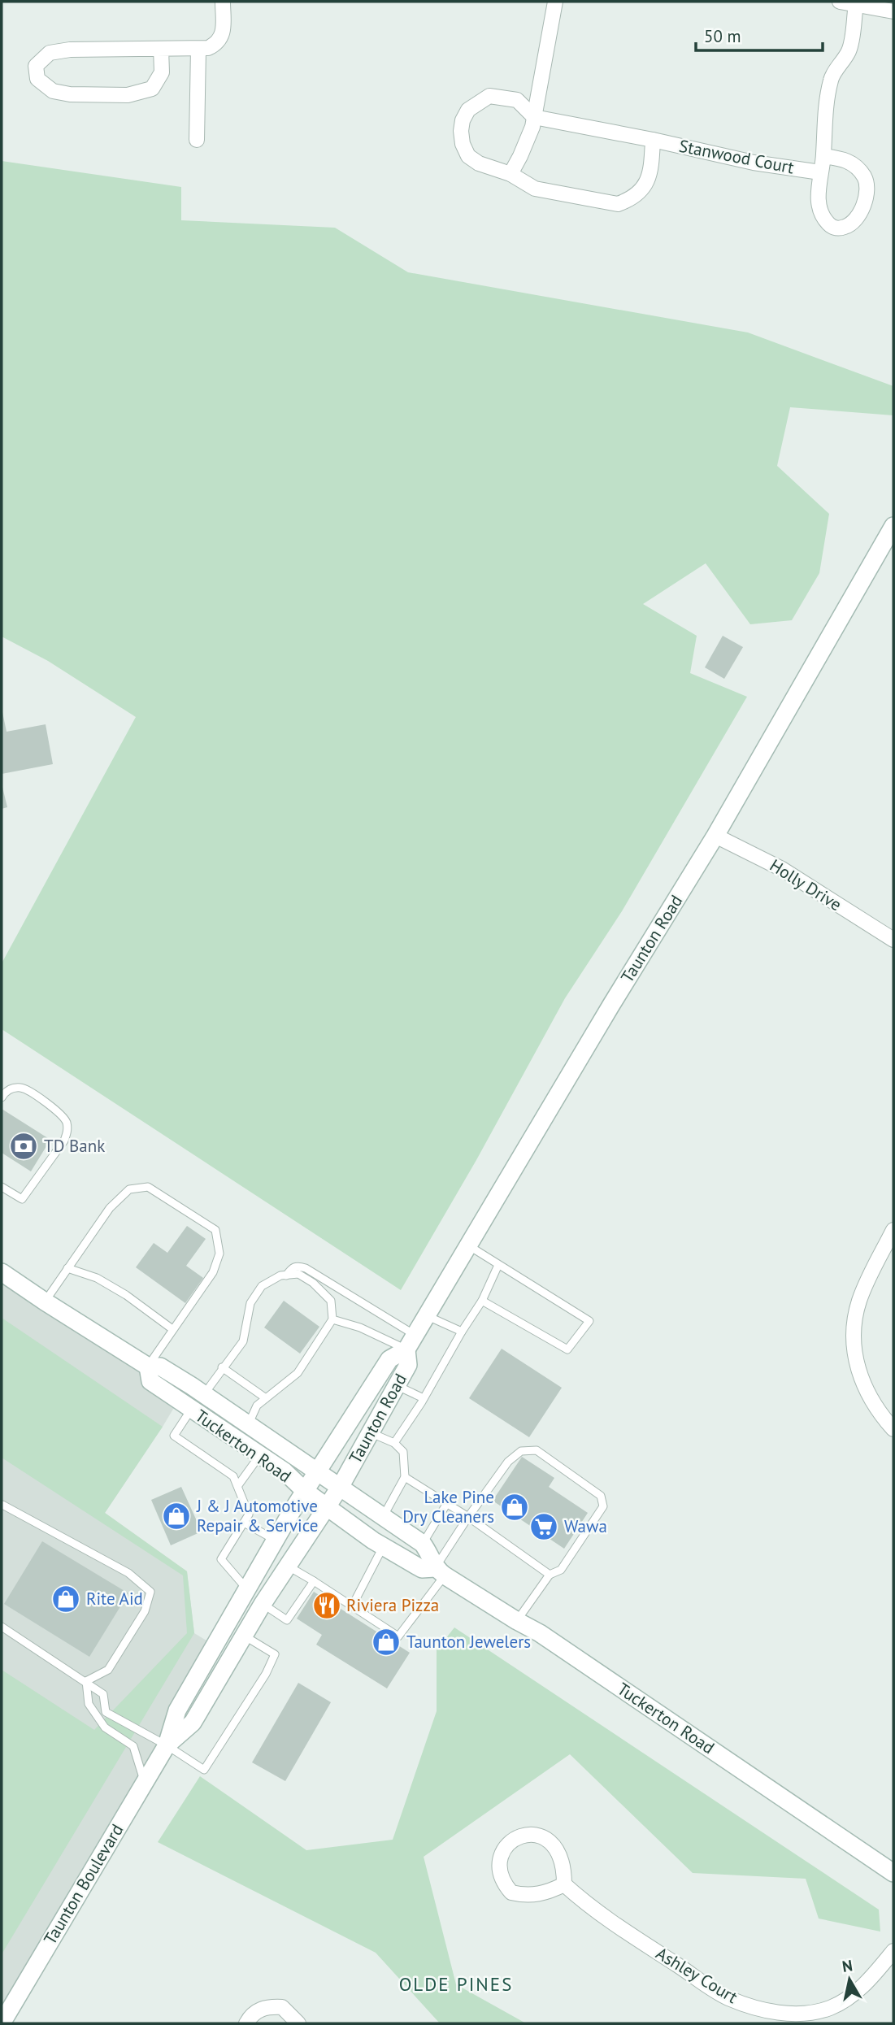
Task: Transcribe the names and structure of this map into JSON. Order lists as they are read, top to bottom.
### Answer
{
  "streets": {
    "main road": ["Taunton Road", "Tuckerton Road", "Taunton Boulevard"],
    "street": ["Stanwood Court", "Holly Drive", "Ashley Court"]
  },
  "crossings": [
    ["Holly Drive", "Taunton Road"],
    ["Taunton Road", "Tuckerton Road"],
    ["Taunton Road", "Taunton Boulevard"],
    ["Tuckerton Road", "Taunton Boulevard"]
  ],
  "districts": ["OLDE PINES"],
  "places": {
    "bank": ["TD Bank"],
    "shop": [
      "Lake Pine Dry Cleaners",
      "J & J Automotive Repair & Service",
      "Rite Aid",
      "Taunton Jewelers"
    ],
    "supermarket": ["Wawa"],
    "restaurant": ["Riviera Pizza"]
  },
  "scale_bar": "50 m",
  "north": "top"
}
